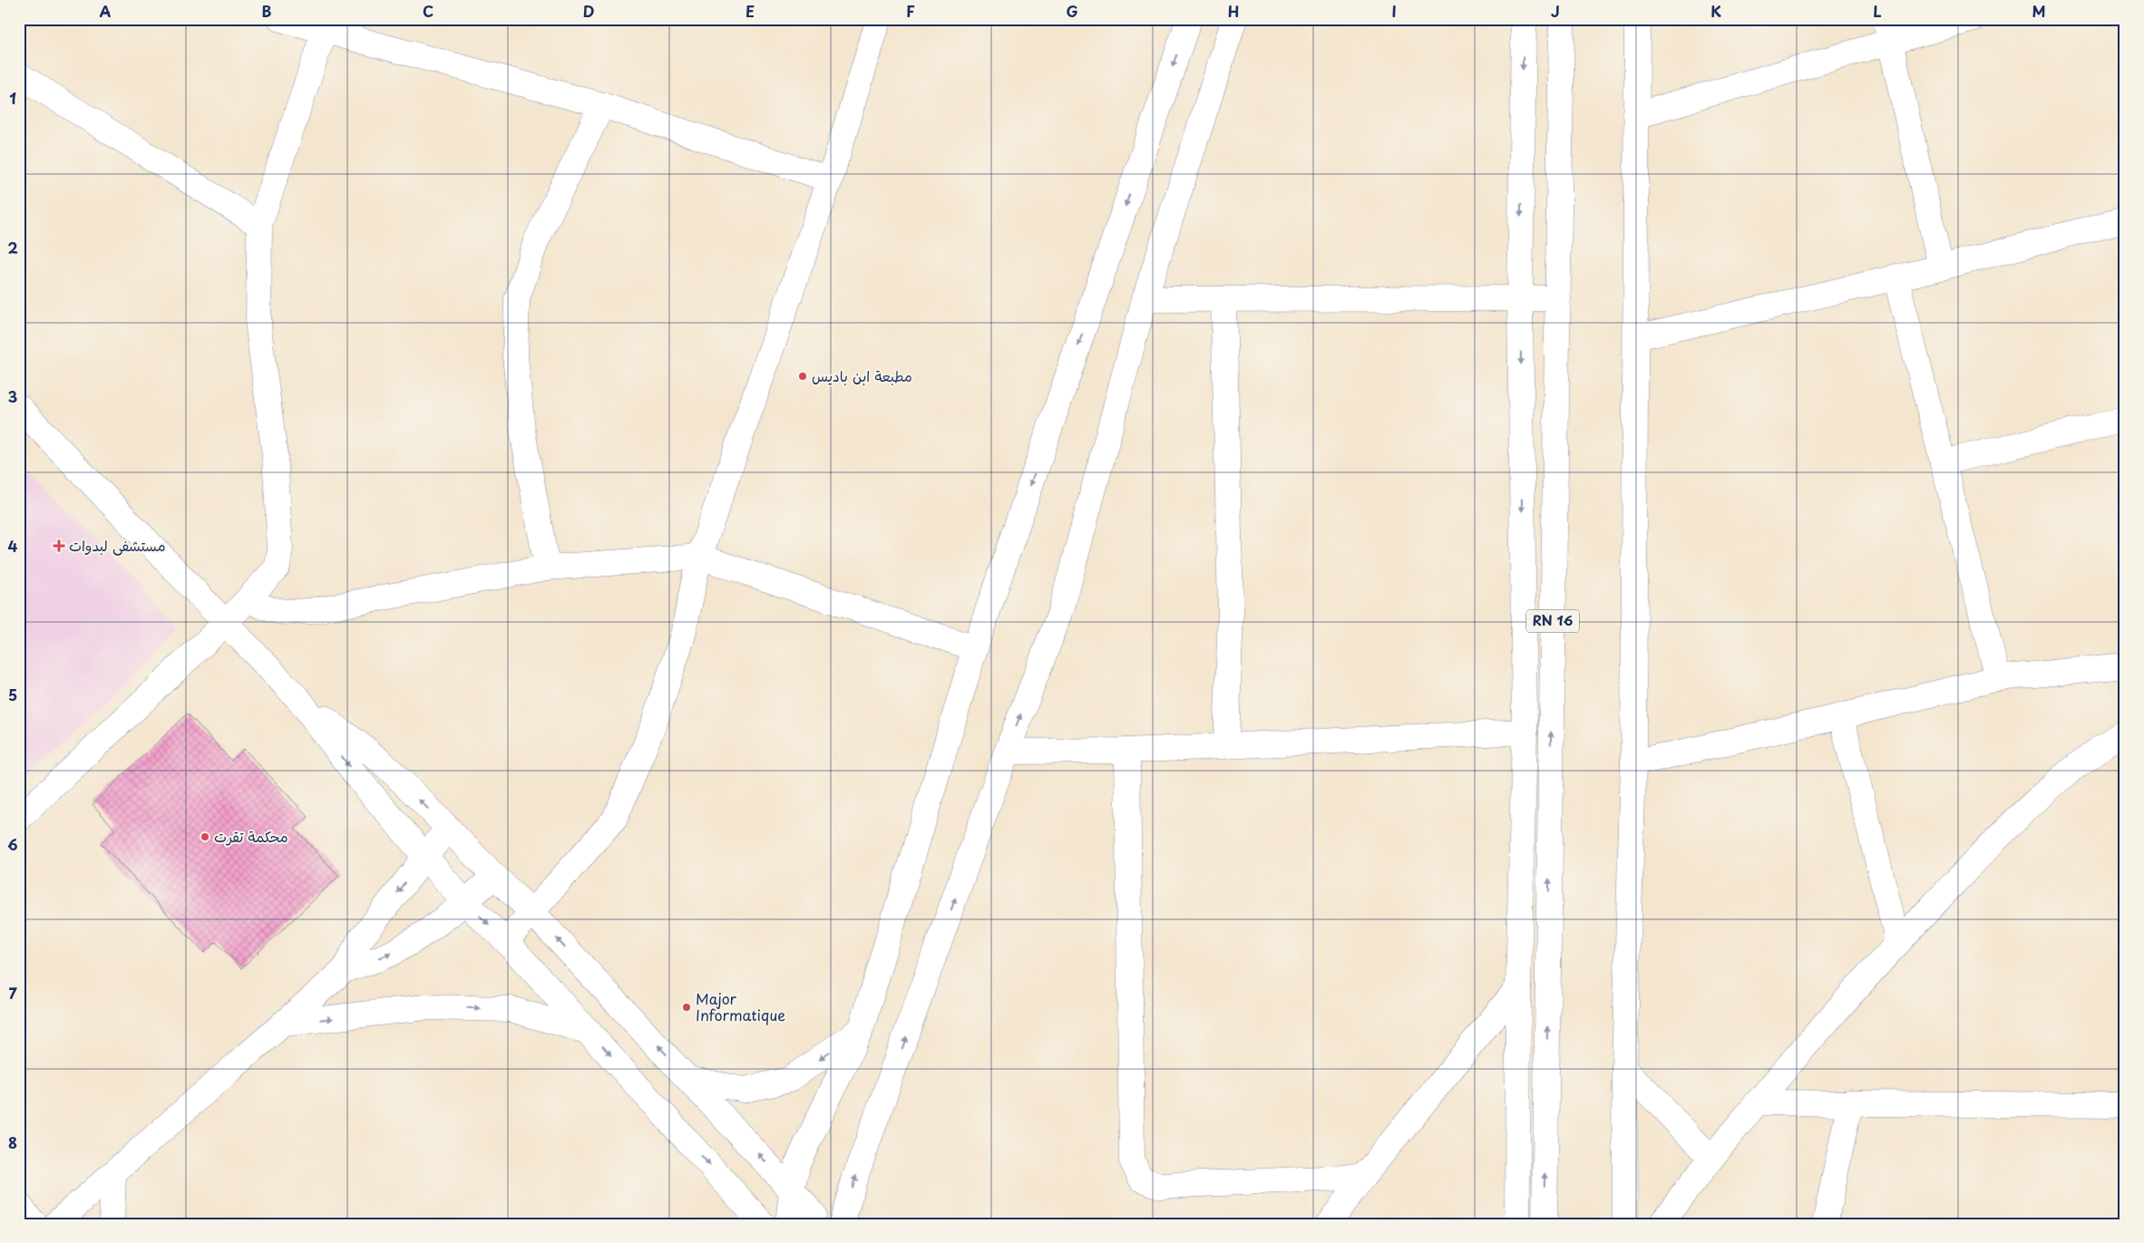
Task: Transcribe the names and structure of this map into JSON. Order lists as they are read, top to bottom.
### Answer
{
  "streets": {
    "street": ["RN 16"]
  },
  "places": {
    "other": ["مطبعة ابن باديس", "محكمة تقرت", "Major Informatique"],
    "health": ["مستشفى لبدوات"]
  },
  "grid": {
    "columns": [
      "A",
      "B",
      "C",
      "D",
      "E",
      "F",
      "G",
      "H",
      "I",
      "J",
      "K",
      "L",
      "M"
    ],
    "rows": [
      "1",
      "2",
      "3",
      "4",
      "5",
      "6",
      "7",
      "8"
    ]
  }
}
